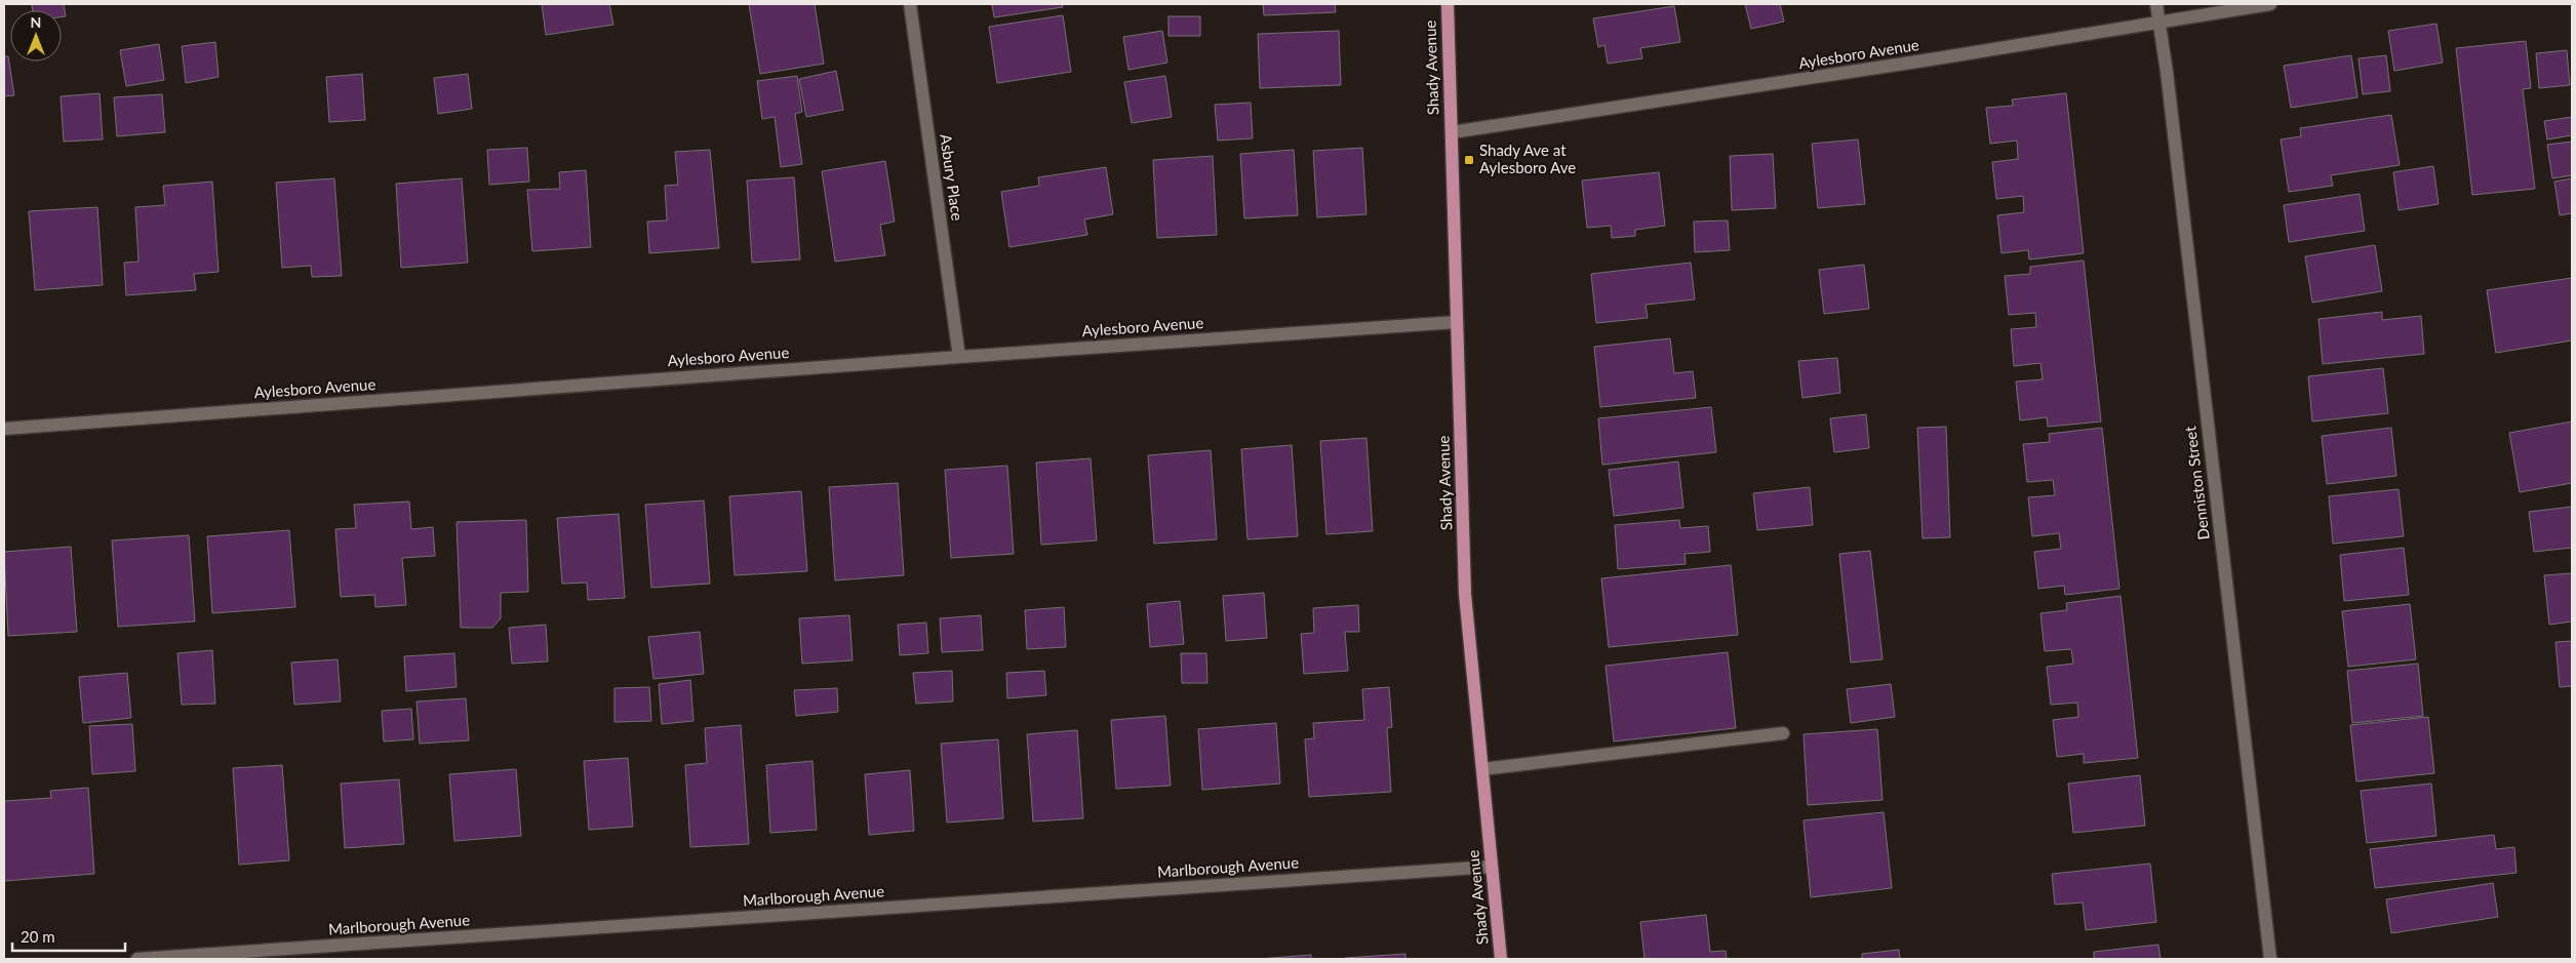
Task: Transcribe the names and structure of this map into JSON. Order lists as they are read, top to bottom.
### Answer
{
  "streets": {
    "main road": ["Shady Avenue"],
    "street": [
      "Aylesboro Avenue",
      "Asbury Place",
      "Denniston Street",
      "Marlborough Avenue"
    ]
  },
  "crossings": [
    ["Aylesboro Avenue", "Shady Avenue"],
    ["Aylesboro Avenue", "Asbury Place"],
    ["Aylesboro Avenue", "Denniston Street"],
    ["Shady Avenue", "Marlborough Avenue"]
  ],
  "places": {
    "transit": ["Shady Ave at Aylesboro Ave"]
  },
  "scale_bar": "20 m",
  "north": "top"
}
